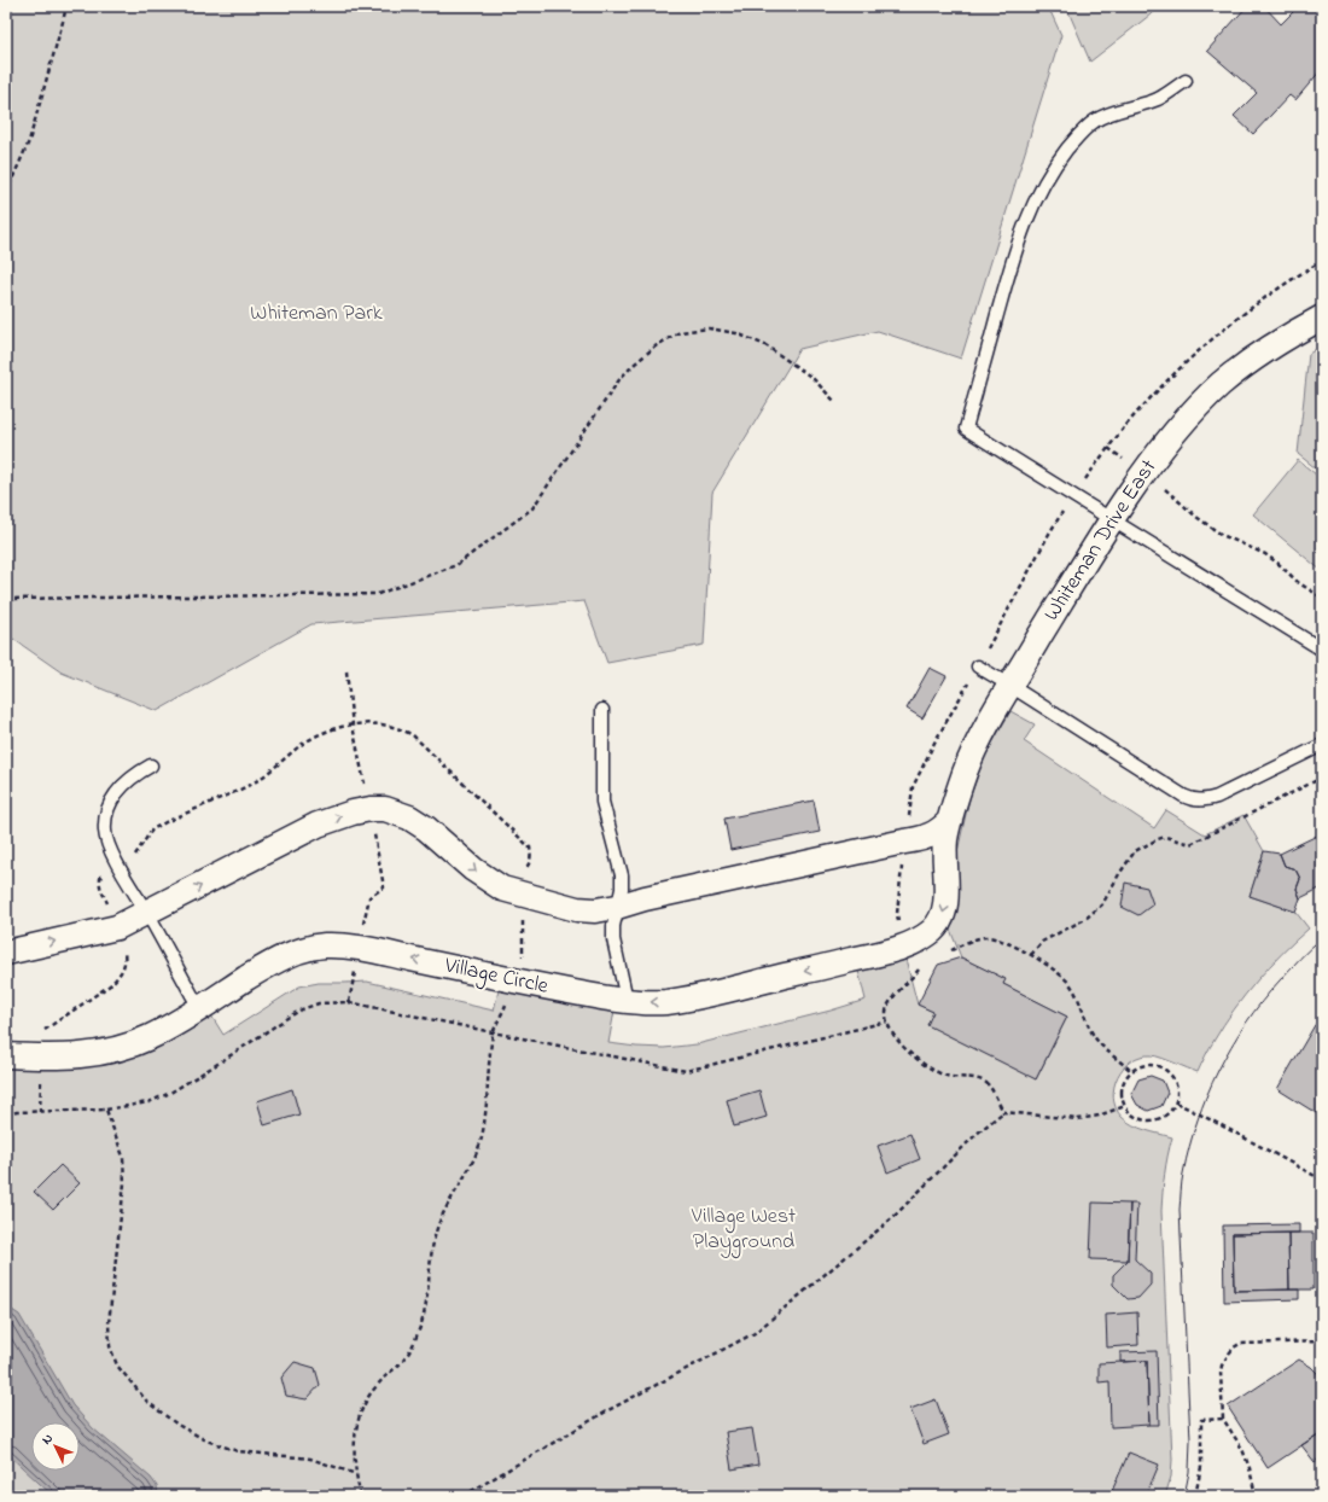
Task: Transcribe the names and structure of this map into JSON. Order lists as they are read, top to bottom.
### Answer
{
  "streets": {
    "street": ["Whiteman Drive East", "Village Circle"]
  },
  "crossings": [
    ["Whiteman Drive East", "Village Circle"]
  ],
  "one_way": ["Village Circle"],
  "parks": ["Whiteman Park", "Village West Playground"],
  "north": "top left"
}
